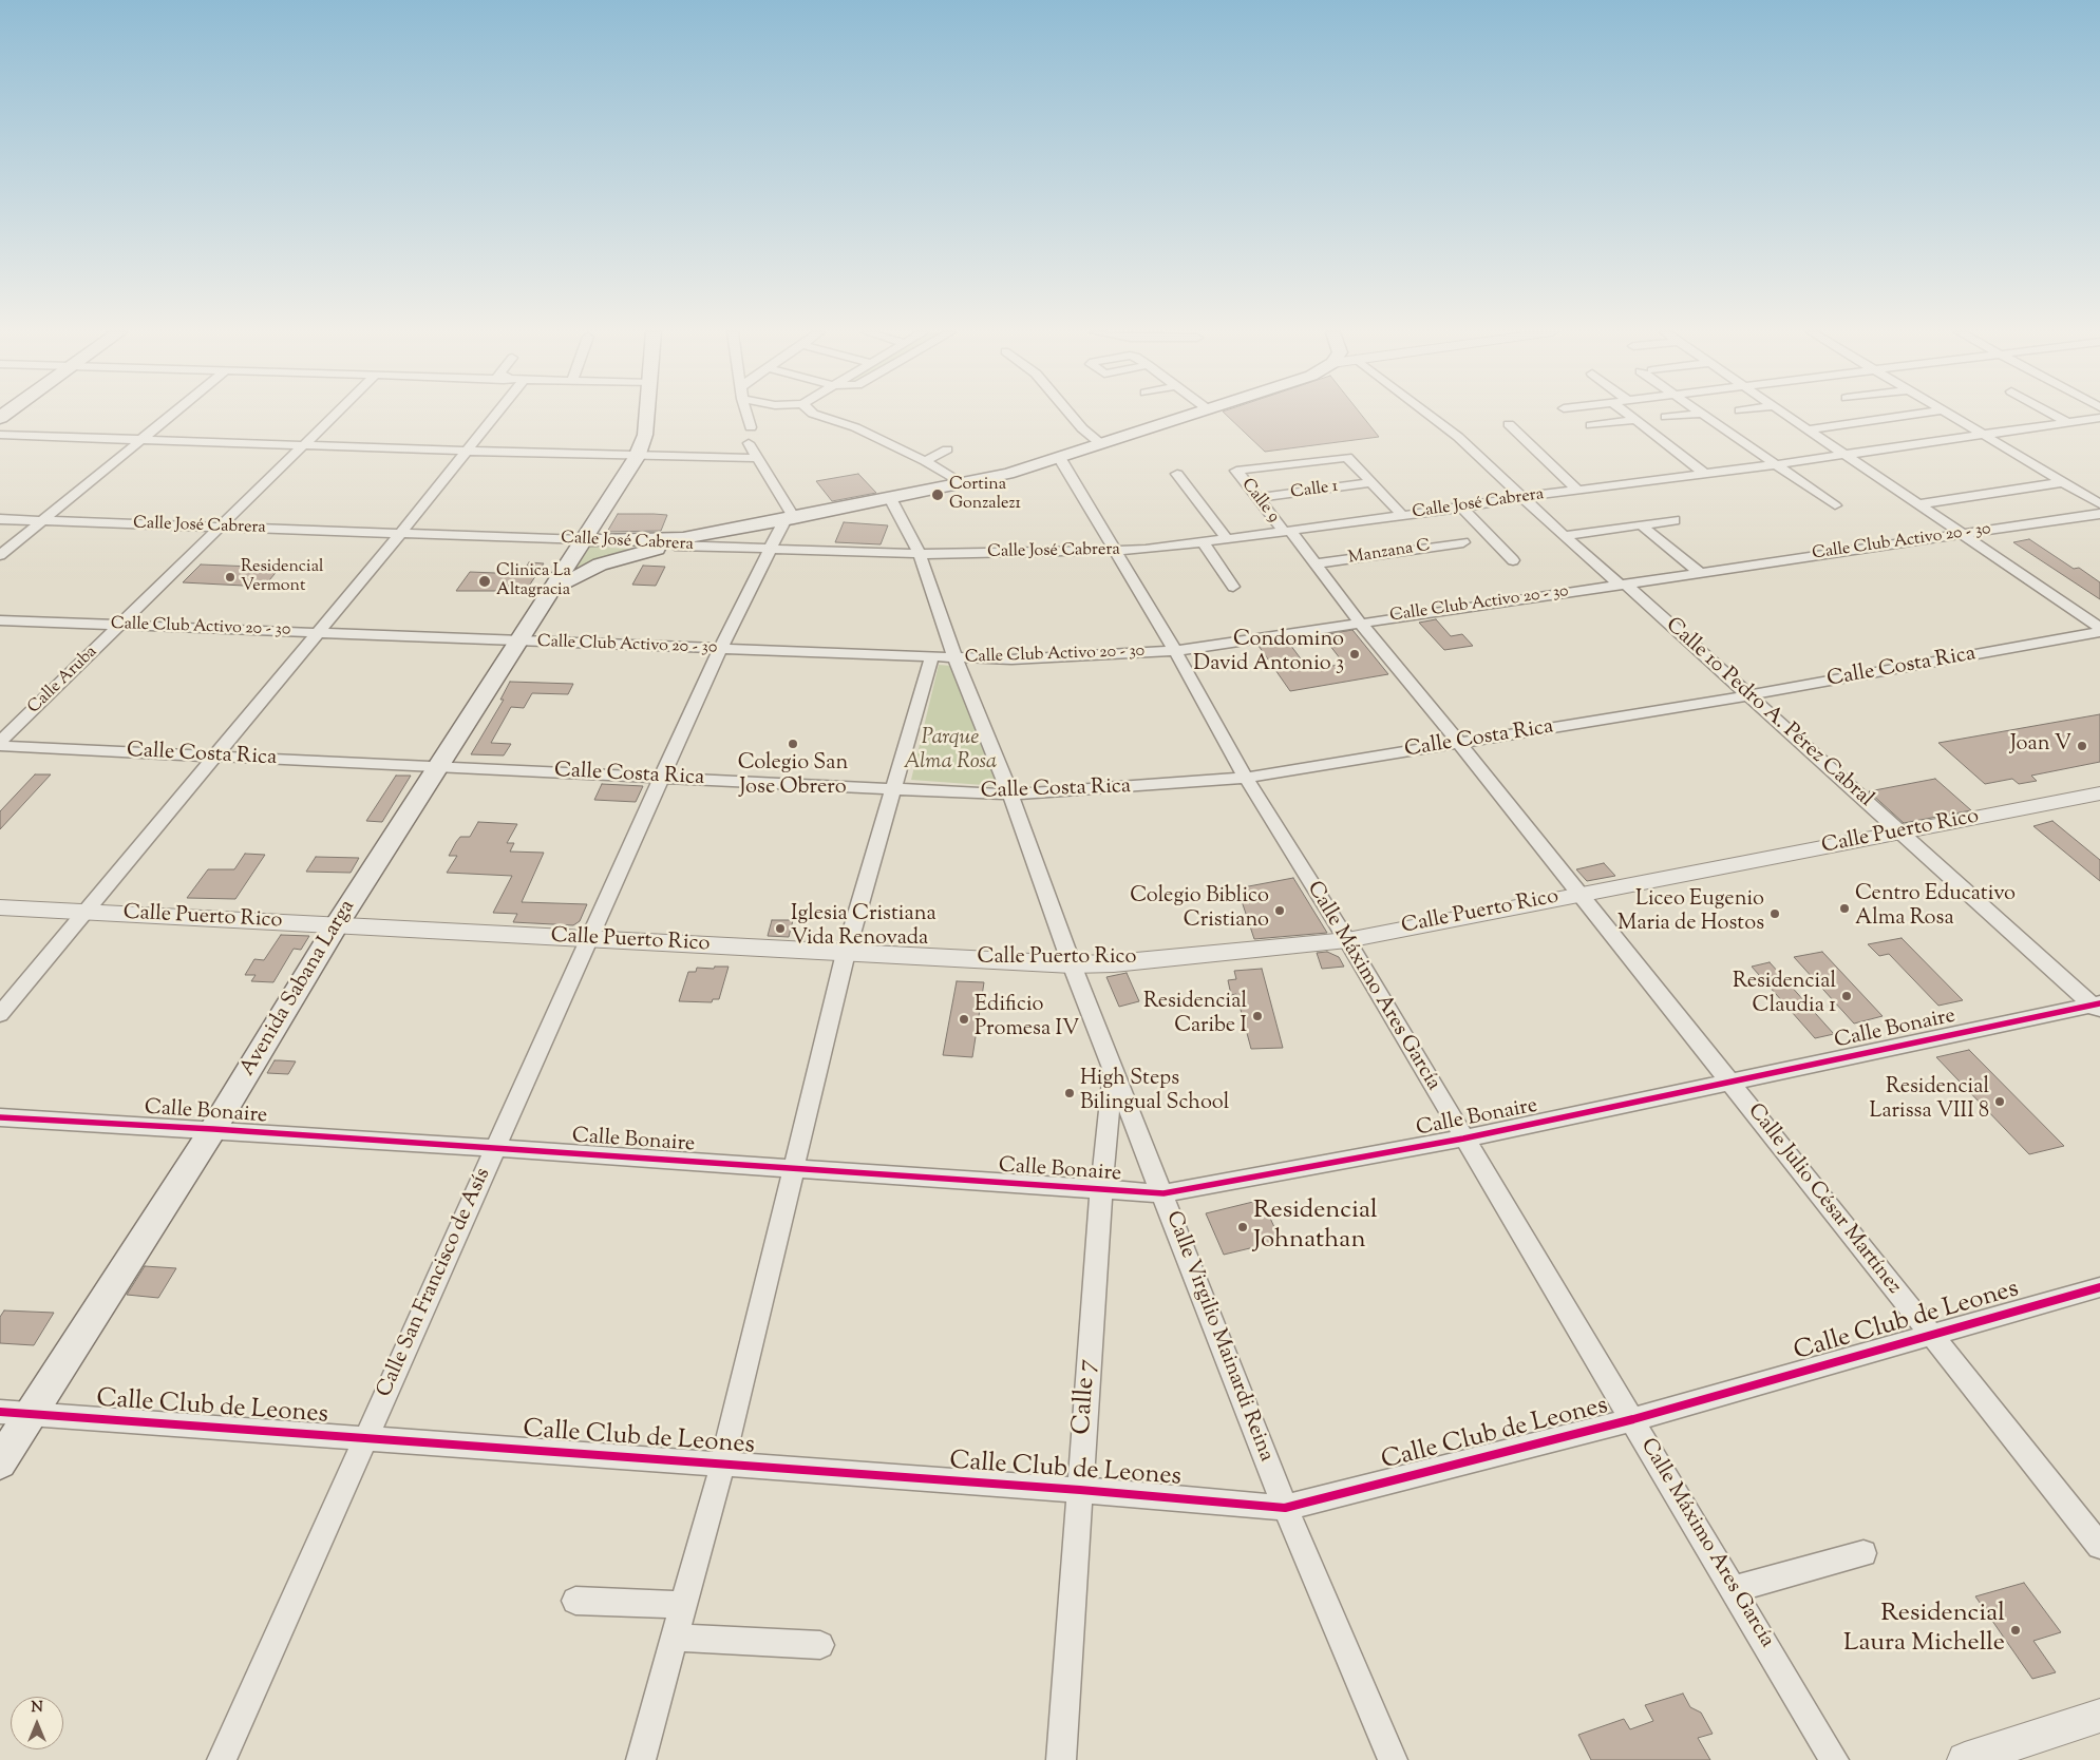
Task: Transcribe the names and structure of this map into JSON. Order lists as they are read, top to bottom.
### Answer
{
  "streets": {
    "main road": ["Calle José Cabrera", "Avenida Sabana Larga"],
    "street": [
      "Calle 1",
      "Calle 9",
      "Calle Club Activo 20 - 30",
      "Manzana C",
      "Calle Costa Rica",
      "Calle Aruba",
      "Calle 10 Pedro A. Pérez Cabral",
      "Calle Puerto Rico",
      "Calle Máximo Ares García",
      "Calle Bonaire",
      "Calle Julio César Martínez",
      "Calle San Francisco de Asís",
      "Calle Club de Leones",
      "Calle Virgilio Mainardi Reina",
      "Calle 7"
    ]
  },
  "crossings": [
    ["Calle 1", "Calle 9"],
    ["Calle 9", "Calle José Cabrera"],
    ["Calle 9", "Calle Julio César Martínez"],
    ["Calle José Cabrera", "Calle Aruba"],
    ["Calle José Cabrera", "Calle 10 Pedro A. Pérez Cabral"],
    ["Calle José Cabrera", "Calle Máximo Ares García"],
    ["Calle José Cabrera", "Avenida Sabana Larga"],
    ["Calle José Cabrera", "Calle Julio César Martínez"],
    ["Calle José Cabrera", "Calle San Francisco de Asís"],
    ["Calle José Cabrera", "Calle Virgilio Mainardi Reina"],
    ["Calle Club Activo 20 - 30", "Calle Aruba"],
    ["Calle Club Activo 20 - 30", "Calle 10 Pedro A. Pérez Cabral"],
    ["Calle Club Activo 20 - 30", "Calle Máximo Ares García"],
    ["Calle Club Activo 20 - 30", "Avenida Sabana Larga"],
    ["Calle Club Activo 20 - 30", "Calle Julio César Martínez"],
    ["Calle Club Activo 20 - 30", "Calle San Francisco de Asís"],
    ["Calle Club Activo 20 - 30", "Calle Virgilio Mainardi Reina"],
    ["Manzana C", "Calle Julio César Martínez"],
    ["Calle Costa Rica", "Calle Aruba"],
    ["Calle Costa Rica", "Calle 10 Pedro A. Pérez Cabral"],
    ["Calle Costa Rica", "Calle Máximo Ares García"],
    ["Calle Costa Rica", "Avenida Sabana Larga"],
    ["Calle Costa Rica", "Calle Julio César Martínez"],
    ["Calle Costa Rica", "Calle San Francisco de Asís"],
    ["Calle Costa Rica", "Calle Virgilio Mainardi Reina"],
    ["Calle 10 Pedro A. Pérez Cabral", "Calle Puerto Rico"],
    ["Calle 10 Pedro A. Pérez Cabral", "Calle Bonaire"],
    ["Calle Puerto Rico", "Calle Máximo Ares García"],
    ["Calle Puerto Rico", "Avenida Sabana Larga"],
    ["Calle Puerto Rico", "Calle Julio César Martínez"],
    ["Calle Puerto Rico", "Calle San Francisco de Asís"],
    ["Calle Puerto Rico", "Calle Virgilio Mainardi Reina"],
    ["Calle Máximo Ares García", "Calle Bonaire"],
    ["Calle Máximo Ares García", "Calle Club de Leones"],
    ["Avenida Sabana Larga", "Calle Bonaire"],
    ["Avenida Sabana Larga", "Calle Club de Leones"],
    ["Calle Bonaire", "Calle Julio César Martínez"],
    ["Calle Bonaire", "Calle San Francisco de Asís"],
    ["Calle Bonaire", "Calle Virgilio Mainardi Reina"],
    ["Calle Bonaire", "Calle 7"],
    ["Calle Julio César Martínez", "Calle Club de Leones"],
    ["Calle San Francisco de Asís", "Calle Club de Leones"],
    ["Calle Club de Leones", "Calle Virgilio Mainardi Reina"],
    ["Calle Club de Leones", "Calle 7"],
    ["Calle Virgilio Mainardi Reina", "Calle 7"]
  ],
  "parks": ["Parque Alma Rosa"],
  "places": [
    "Cortina Gonzalez1",
    "Residencial Vermont",
    "Clinica La Altagracia",
    "Condomino David Antonio 3",
    "Colegio San Jose Obrero",
    "Joan V",
    "Centro Educativo Alma Rosa",
    "Colegio Biblico Cristiano",
    "Liceo Eugenio Maria de Hostos",
    "Iglesia Cristiana Vida Renovada",
    "Residencial Claudia 1",
    "Residencial Caribe I",
    "Edificio Promesa IV",
    "High Steps Bilingual School",
    "Residencial Larissa VIII 8",
    "Residencial Johnathan",
    "Residencial Laura Michelle"
  ],
  "north": "top"
}
